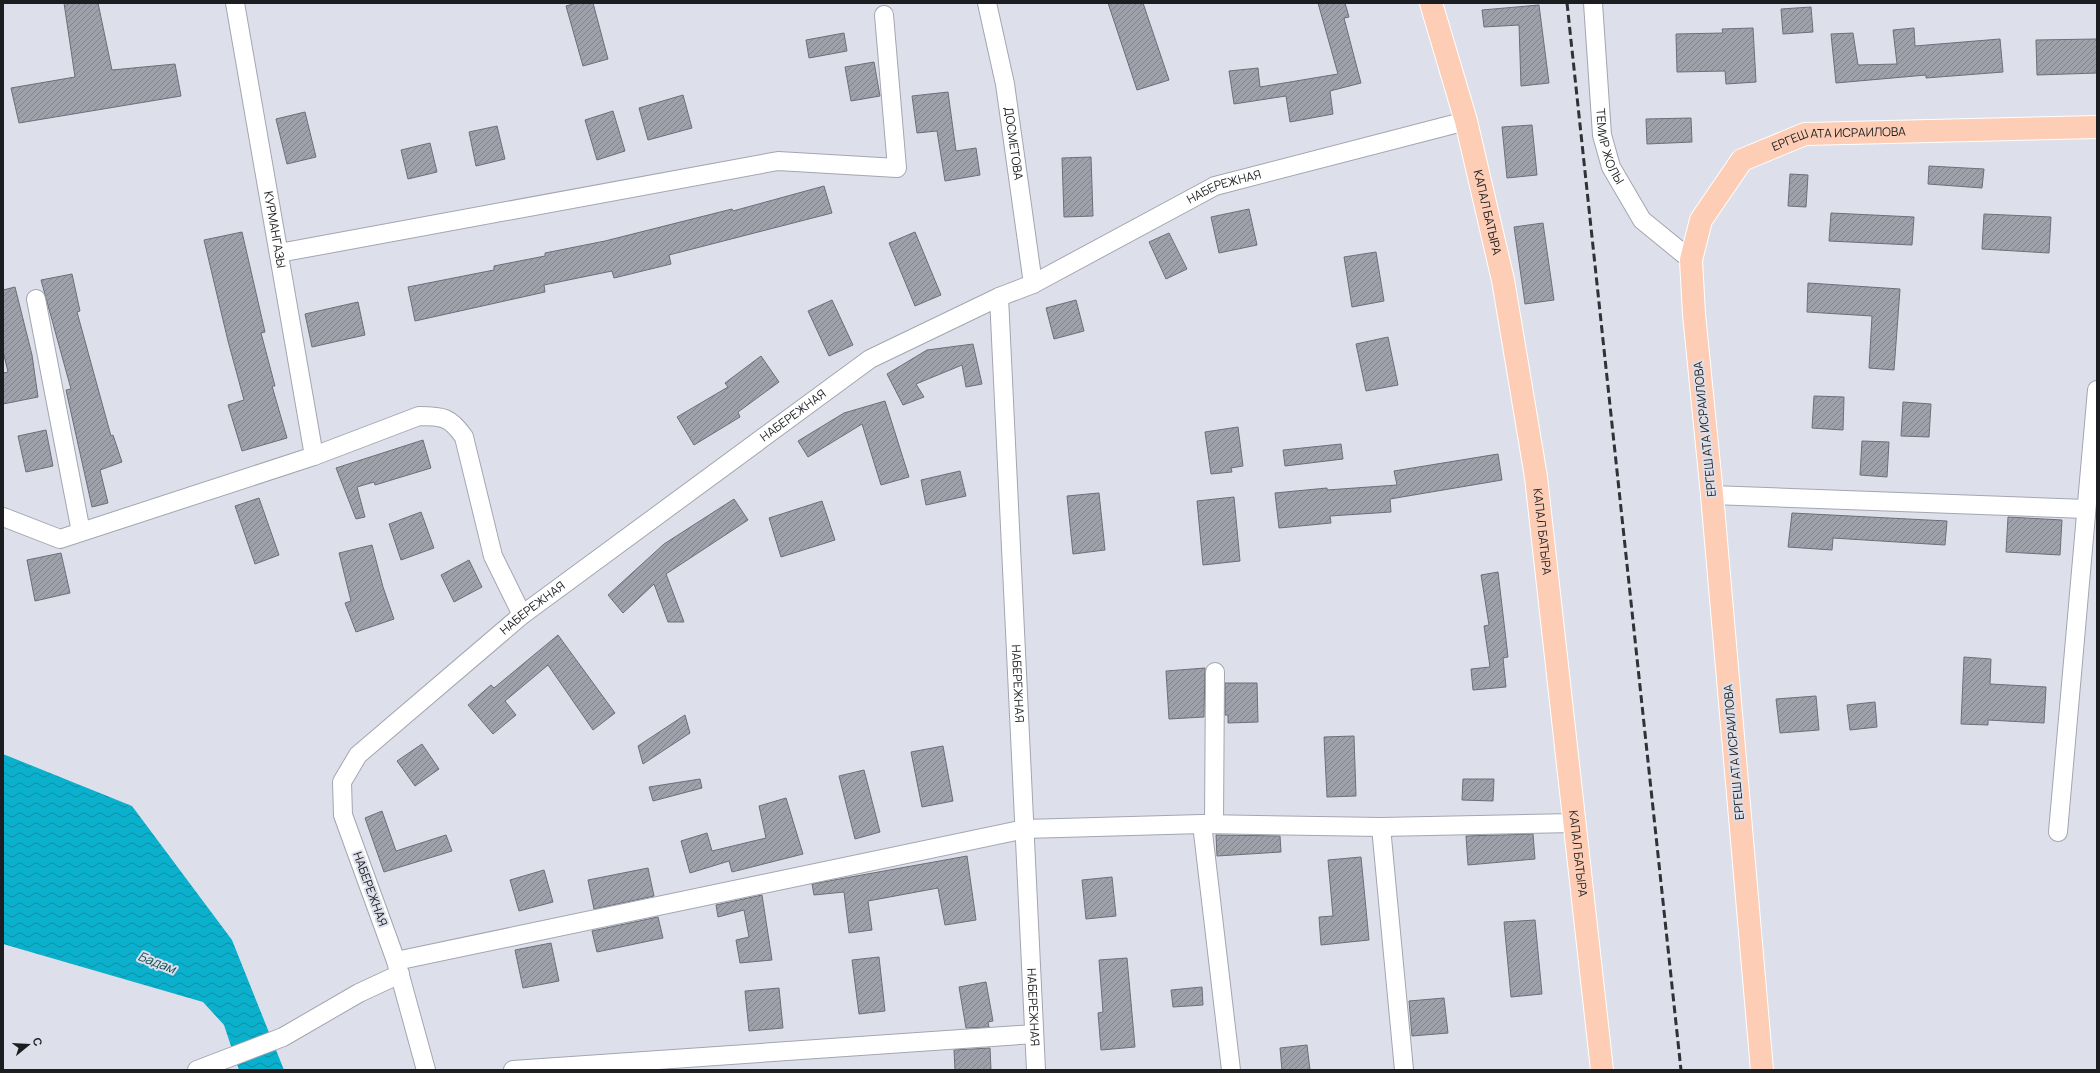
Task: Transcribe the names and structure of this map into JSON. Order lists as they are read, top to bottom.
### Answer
{
  "streets": {
    "main road": ["ЕРГЕШ АТА ИСРАИЛОВА", "КАПАЛ БАТЫРА"],
    "street": [
      "ДОСМЕТОВА",
      "ТЕМИР ЖОЛЫ",
      "НАБЕРЕЖНАЯ",
      "КУРМАНГАЗЫ"
    ]
  },
  "crossings": [
    ["ЕРГЕШ АТА ИСРАИЛОВА", "ТЕМИР ЖОЛЫ"],
    ["ДОСМЕТОВА", "НАБЕРЕЖНАЯ"],
    ["НАБЕРЕЖНАЯ", "КАПАЛ БАТЫРА"]
  ],
  "water": ["Бадам"],
  "north": "right"
}
